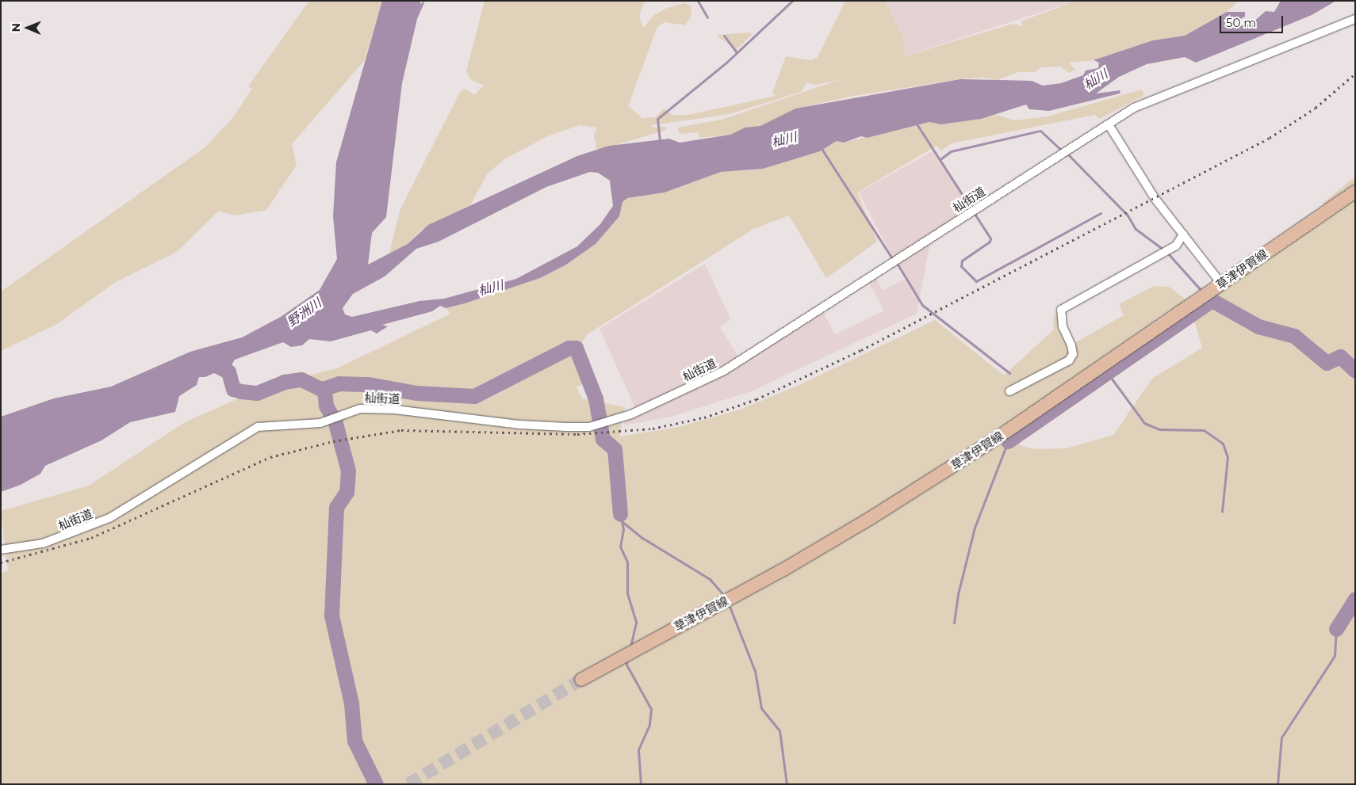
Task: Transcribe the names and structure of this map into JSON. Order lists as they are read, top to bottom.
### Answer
{
  "streets": {
    "main road": ["草津伊賀線"],
    "street": ["杣街道"]
  },
  "water": ["杣川", "野洲川"],
  "scale_bar": "50 m",
  "north": "left"
}
